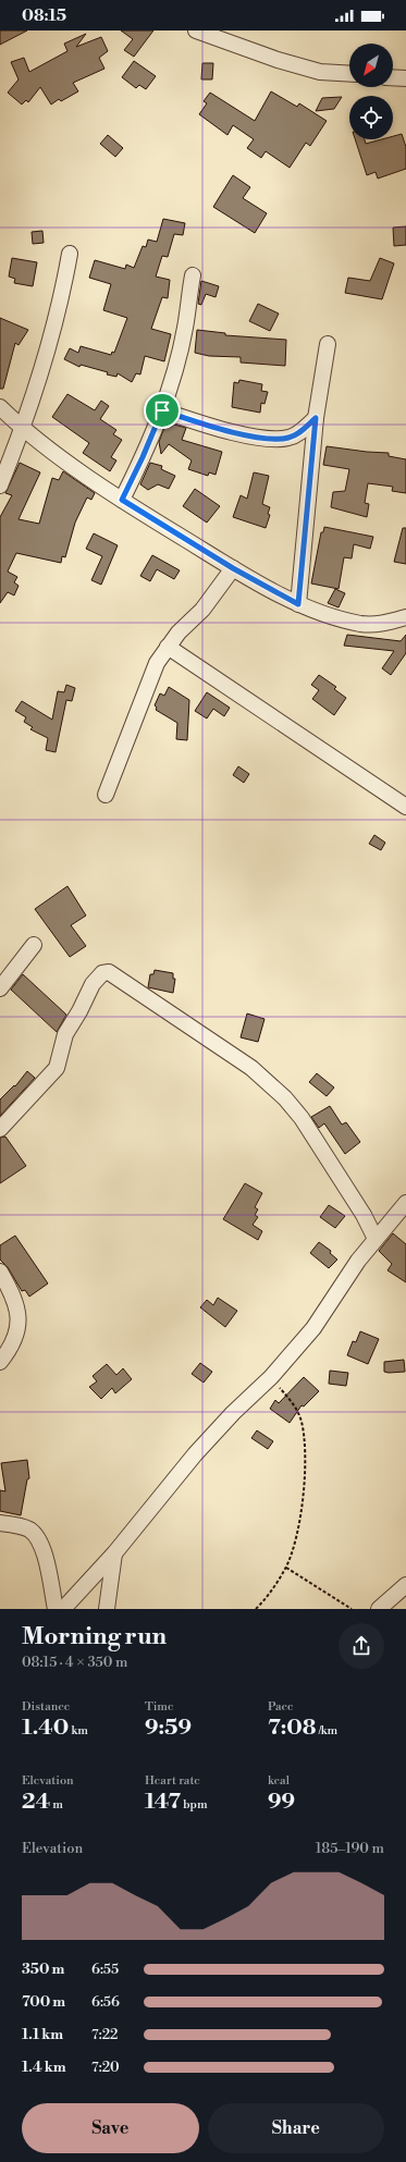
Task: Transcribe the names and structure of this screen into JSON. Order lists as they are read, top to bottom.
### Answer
{
  "north": "bottom left",
  "page": {
    "status": "08:15",
    "heading": ["Morning run", "08:15 · 4 × 350 m"],
    "stats": [
      ["Distance", "1.40 km"],
      ["Time", "9:59"],
      ["Pace", "7:08 /km"],
      ["Elevation", "24 m"],
      ["Heart rate", "147 bpm"],
      ["kcal", "99"]
    ],
    "chart": ["Elevation", "185–190 m"],
    "list": [
      {
        "name": "350 m",
        "note": "6:55"
      },
      {
        "name": "700 m",
        "note": "6:56"
      },
      {
        "name": "1.1 km",
        "note": "7:22"
      },
      {
        "name": "1.4 km",
        "note": "7:20"
      }
    ],
    "buttons": ["Save", "Share"]
  }
}
